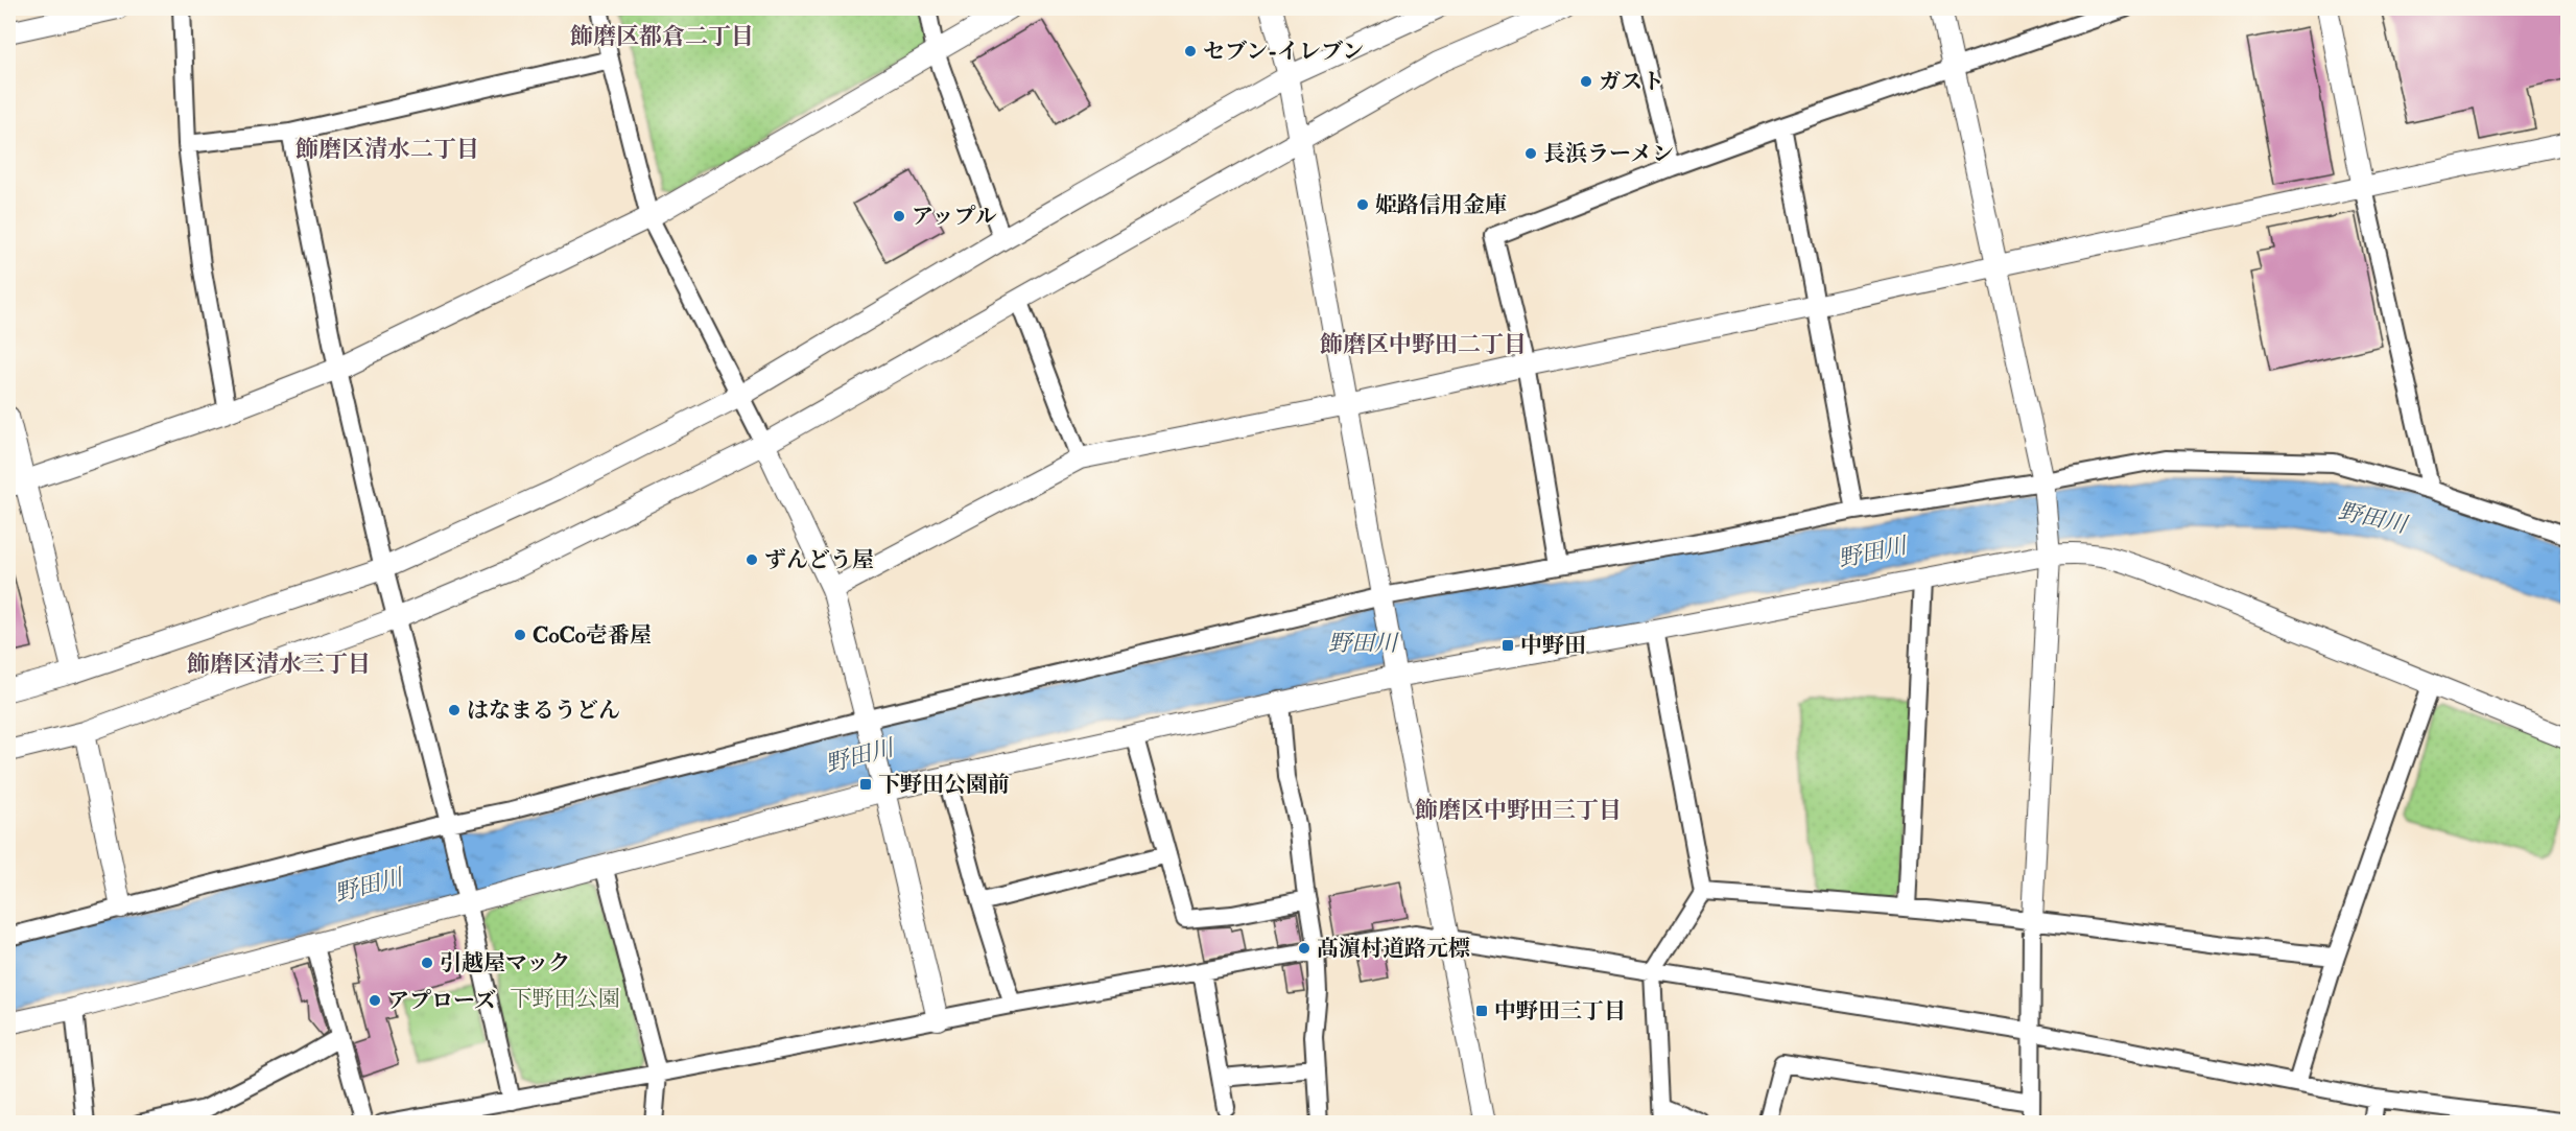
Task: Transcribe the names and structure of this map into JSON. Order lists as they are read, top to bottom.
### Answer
{
  "districts": [
    "飾磨区都倉二丁目",
    "飾磨区清水二丁目",
    "飾磨区中野田二丁目",
    "飾磨区清水三丁目",
    "飾磨区中野田三丁目"
  ],
  "water": ["野田川"],
  "parks": ["下野田公園"],
  "places": {
    "other": [
      "セブン-イレブン",
      "ガスト",
      "長浜ラーメン",
      "姫路信用金庫",
      "アップル",
      "ずんどう屋",
      "CoCo壱番屋",
      "はなまるうどん",
      "髙濵村道路元標",
      "引越屋マック",
      "アプローズ"
    ],
    "transit": ["中野田", "下野田公園前", "中野田三丁目"]
  }
}
